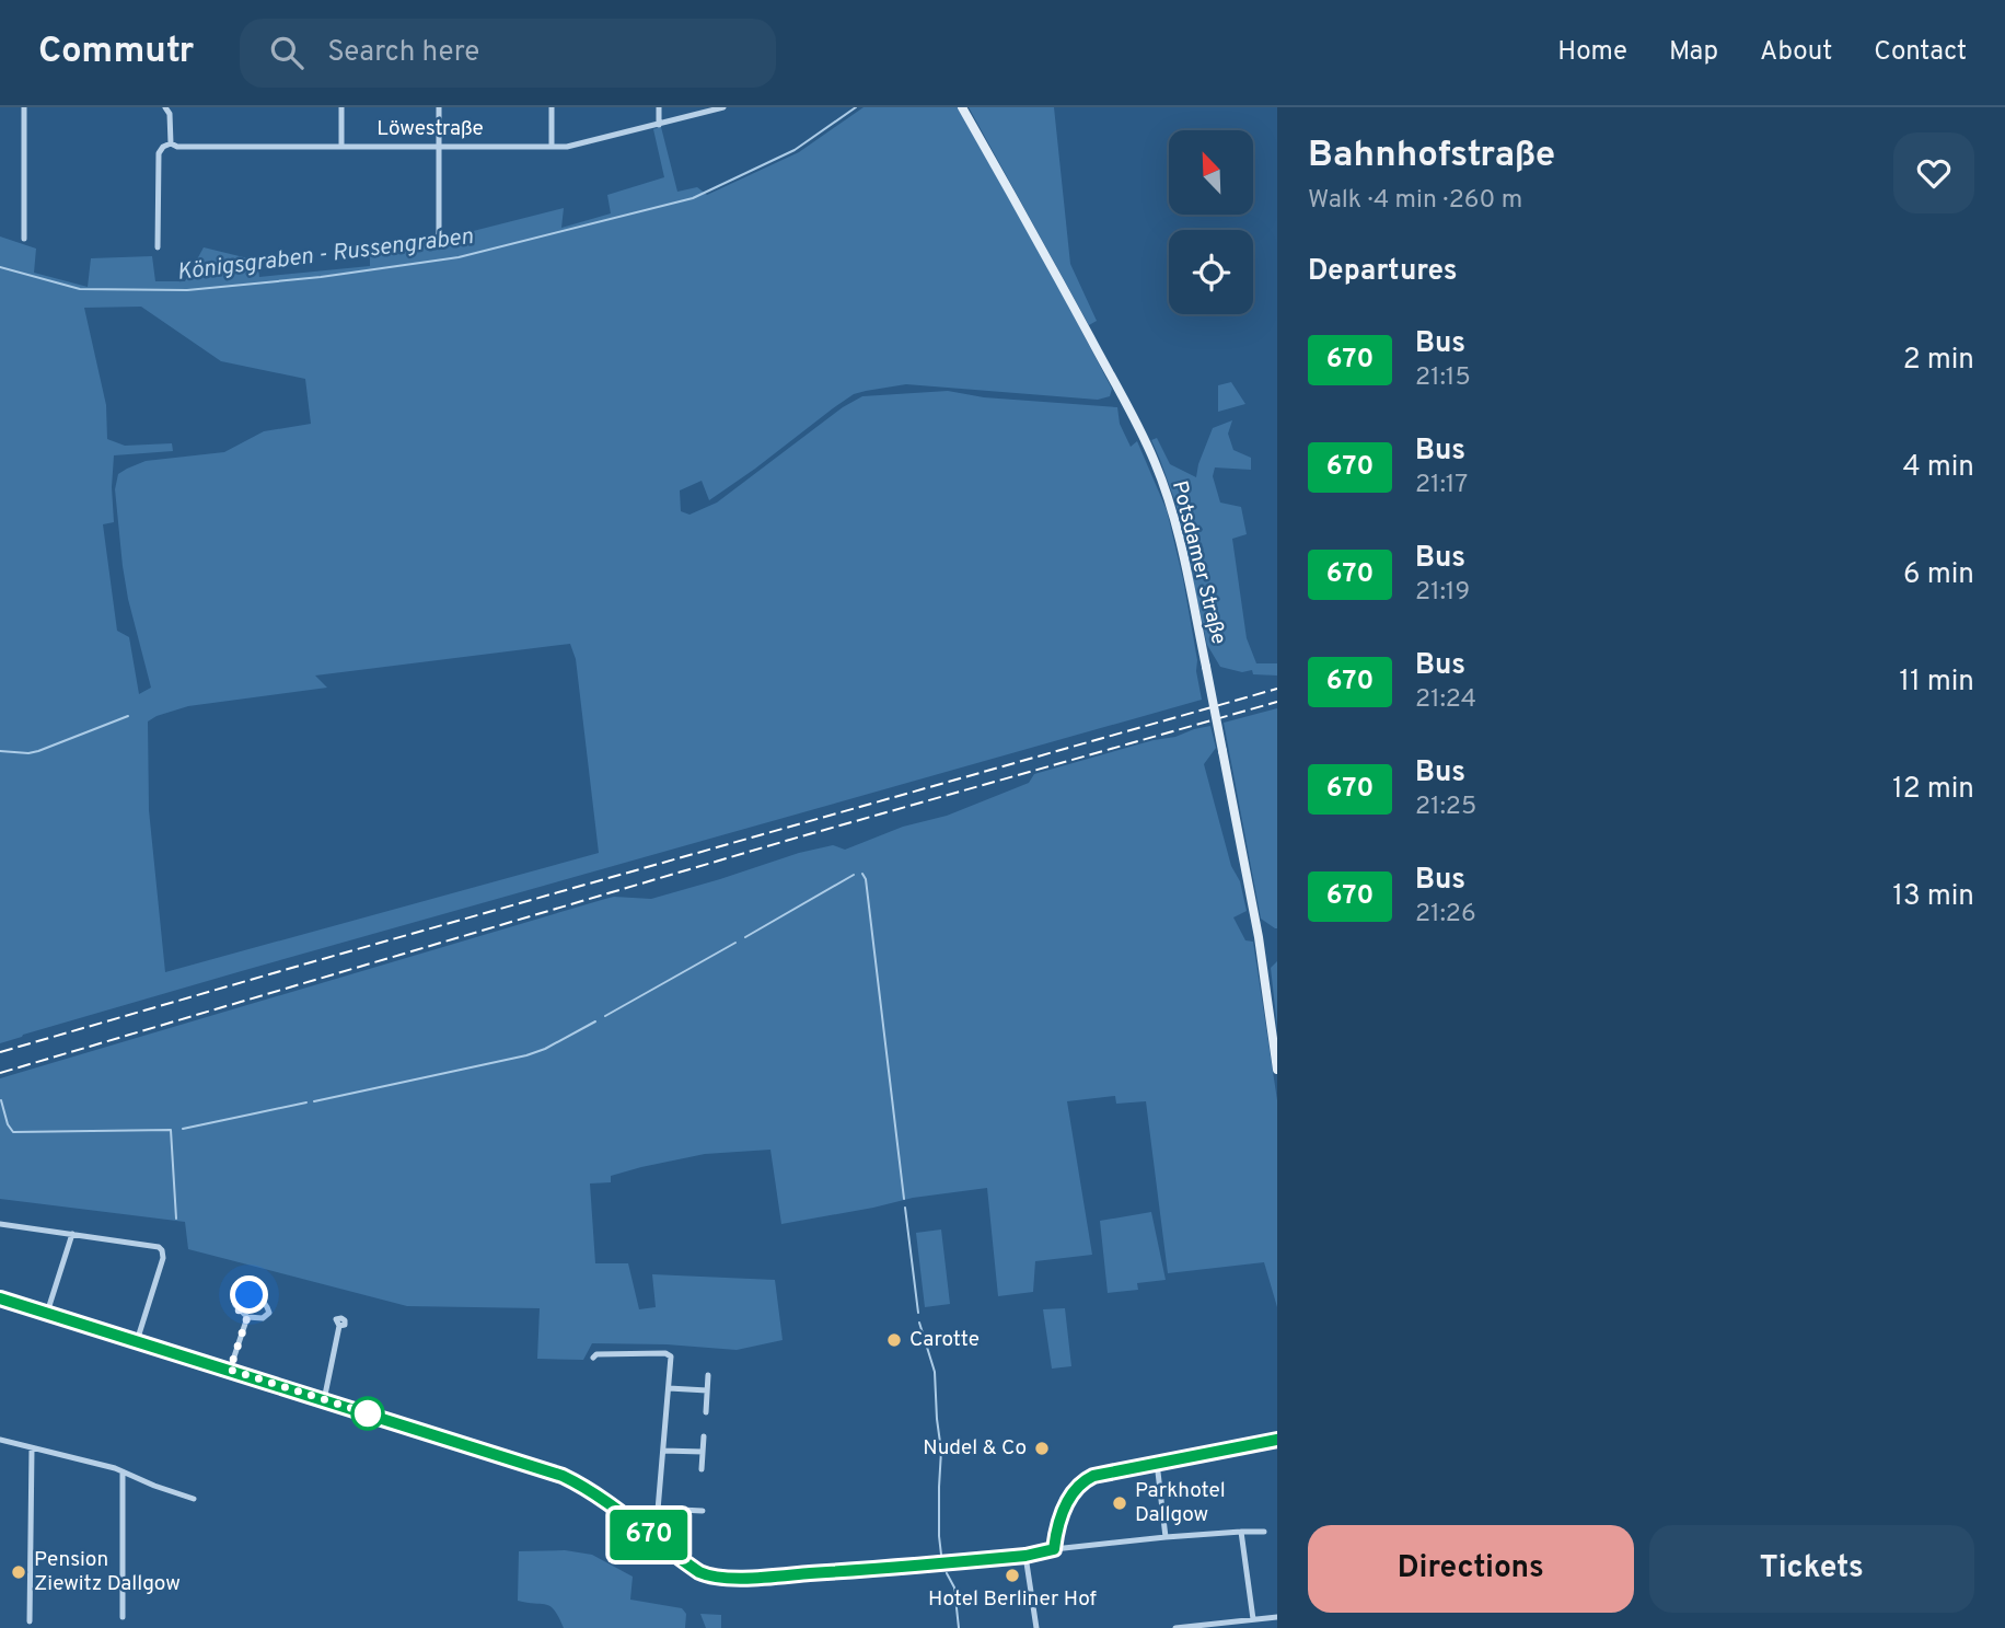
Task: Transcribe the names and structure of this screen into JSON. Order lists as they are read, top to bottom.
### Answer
{
  "streets": {
    "street": ["Löwestraße", "Potsdamer Straße"]
  },
  "water": ["Königsgraben - Russengraben"],
  "places": [
    "Carotte",
    "Nudel & Co",
    "Parkhotel Dallgow",
    "Pension Ziewitz Dallgow",
    "Hotel Berliner Hof"
  ],
  "lines": ["bus line 670"],
  "north": "top left",
  "page": {
    "header": "Commutr",
    "search": "Search here",
    "nav": [
      "Home",
      "Map",
      "About",
      "Contact"
    ],
    "on_map": "670",
    "heading": [
      ["Bahnhofstraße", "Walk · 4 min · 260 m"],
      "Departures"
    ],
    "list": [
      {
        "mark": "670",
        "name": "Bus",
        "note": "21:15",
        "value": "2 min"
      },
      {
        "mark": "670",
        "name": "Bus",
        "note": "21:17",
        "value": "4 min"
      },
      {
        "mark": "670",
        "name": "Bus",
        "note": "21:19",
        "value": "6 min"
      },
      {
        "mark": "670",
        "name": "Bus",
        "note": "21:24",
        "value": "11 min"
      },
      {
        "mark": "670",
        "name": "Bus",
        "note": "21:25",
        "value": "12 min"
      },
      {
        "mark": "670",
        "name": "Bus",
        "note": "21:26",
        "value": "13 min"
      }
    ],
    "buttons": ["Directions", "Tickets"]
  }
}
